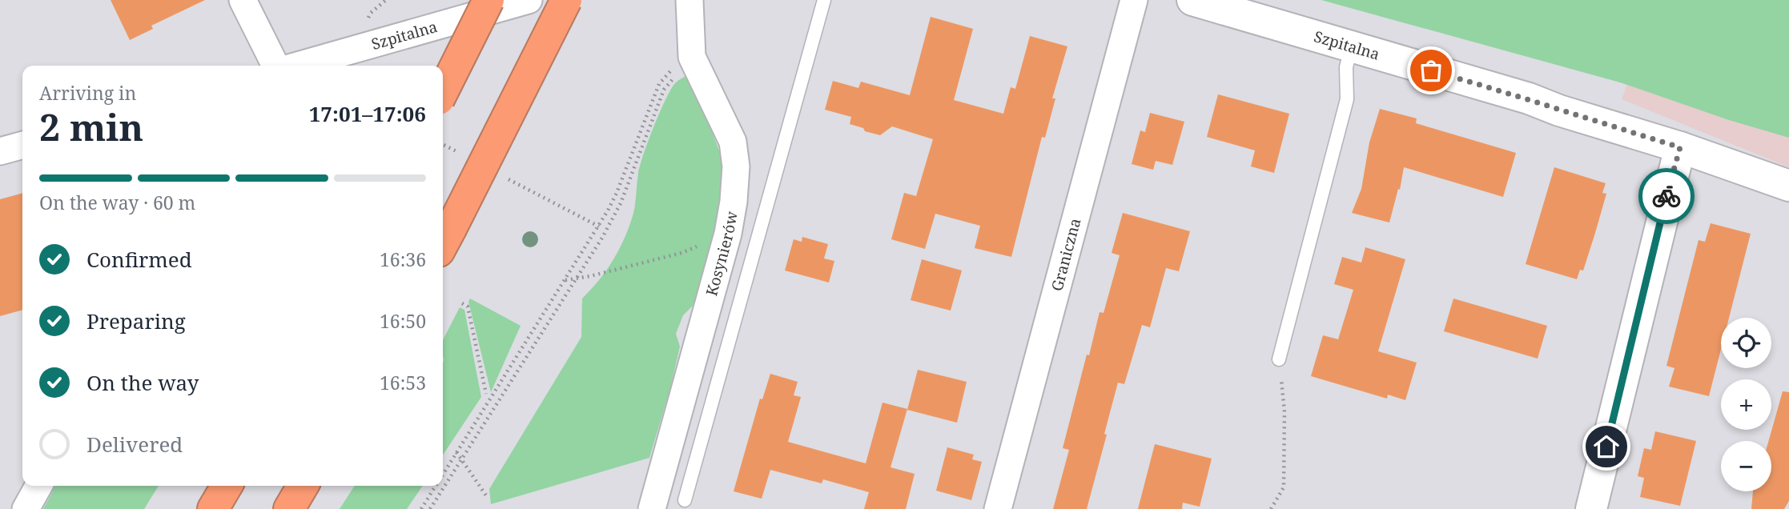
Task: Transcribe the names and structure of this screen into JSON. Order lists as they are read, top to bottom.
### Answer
{
  "streets": {
    "street": ["Szpitalna", "Kosynierów", "Graniczna"]
  },
  "page": {
    "heading": ["2 min", "Arriving in", "17:01–17:06"],
    "bar": "On the way · 60 m",
    "list": [
      ["Confirmed", "16:36"],
      ["Preparing", "16:50"],
      ["On the way", "16:53"],
      "Delivered"
    ],
    "map_buttons": ["+", "−"]
  }
}
